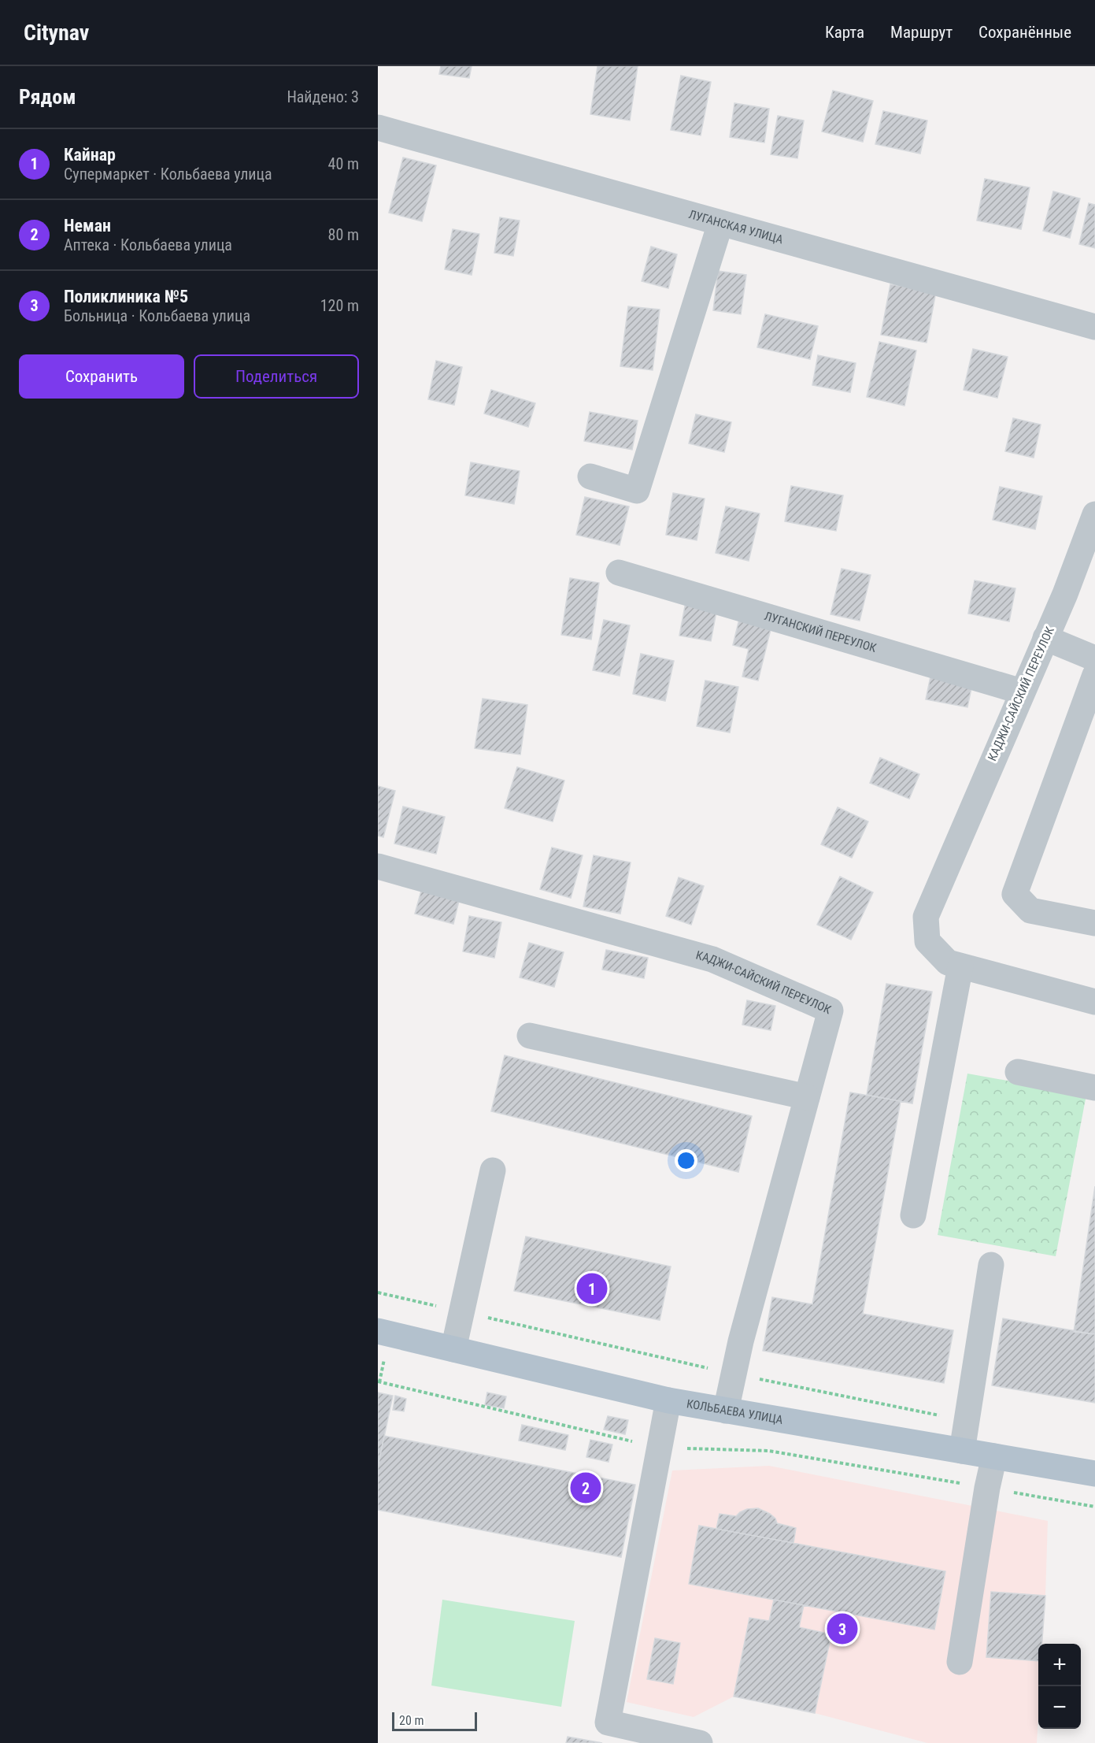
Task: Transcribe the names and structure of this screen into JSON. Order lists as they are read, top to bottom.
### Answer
{
  "streets": {
    "main road": ["КОЛЬБАЕВА УЛИЦА"],
    "street": ["ЛУГАНСКАЯ УЛИЦА", "ЛУГАНСКИЙ ПЕРЕУЛОК", "КАДЖИ-САЙСКИЙ ПЕРЕУЛОК"]
  },
  "crossings": [
    ["ЛУГАНСКИЙ ПЕРЕУЛОК", "КАДЖИ-САЙСКИЙ ПЕРЕУЛОК"],
    ["КАДЖИ-САЙСКИЙ ПЕРЕУЛОК", "КОЛЬБАЕВА УЛИЦА"]
  ],
  "scale_bar": "20 m",
  "page": {
    "header": "Citynav",
    "nav": ["Карта", "Маршрут", "Сохранённые"],
    "heading": ["Рядом", "Найдено: 3"],
    "list": [
      {
        "mark": "1",
        "name": "Кайнар",
        "note": "Супермаркет · Кольбаева улица",
        "value": "40 m"
      },
      {
        "mark": "2",
        "name": "Неман",
        "note": "Аптека · Кольбаева улица",
        "value": "80 m"
      },
      {
        "mark": "3",
        "name": "Поликлиника №5",
        "note": "Больница · Кольбаева улица",
        "value": "120 m"
      }
    ],
    "buttons": ["Сохранить", "Поделиться"],
    "pins": ["1", "2", "3"],
    "map_buttons": ["+", "−"],
    "scale": "20 m"
  }
}
